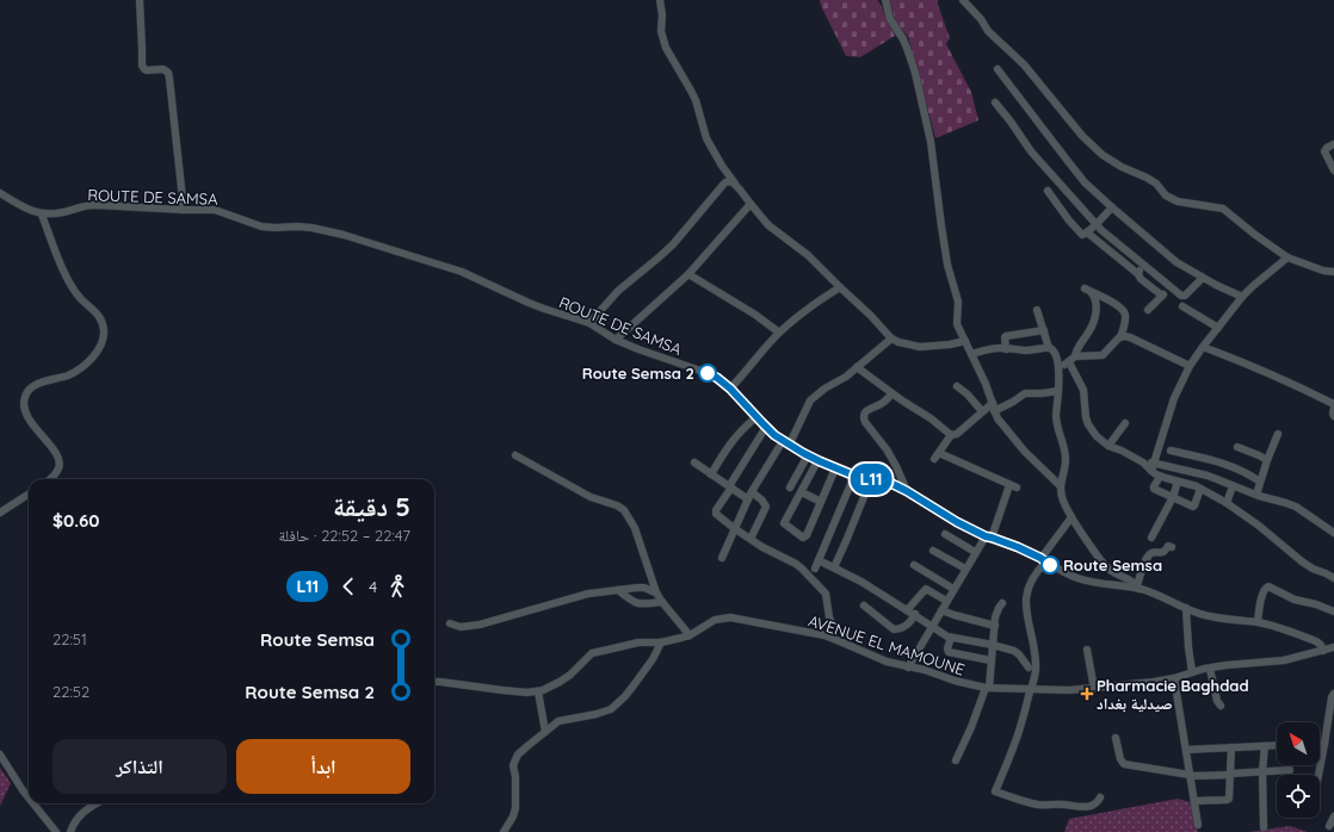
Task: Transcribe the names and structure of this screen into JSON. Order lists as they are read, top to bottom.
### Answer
{
  "streets": {
    "street": ["ROUTE DE SAMSA", "AVENUE EL MAMOUNE"]
  },
  "crossings": [
    ["ROUTE DE SAMSA", "AVENUE EL MAMOUNE"]
  ],
  "places": {
    "other": ["Route Semsa 2", "Route Semsa"],
    "health": ["Pharmacie Baghdad صيدلية بغداد"]
  },
  "lines": ["bus line L11"],
  "north": "top left",
  "page": {
    "on_map": "L11",
    "heading": ["5 دقيقة", "22:47 – 22:52 · حافلة", "$0.60"],
    "legs": ["4", "L11"],
    "list": [
      {
        "name": "Route Semsa",
        "value": "22:51"
      },
      {
        "name": "Route Semsa 2",
        "value": "22:52"
      }
    ],
    "buttons": ["ابدأ", "التذاكر"]
  }
}
